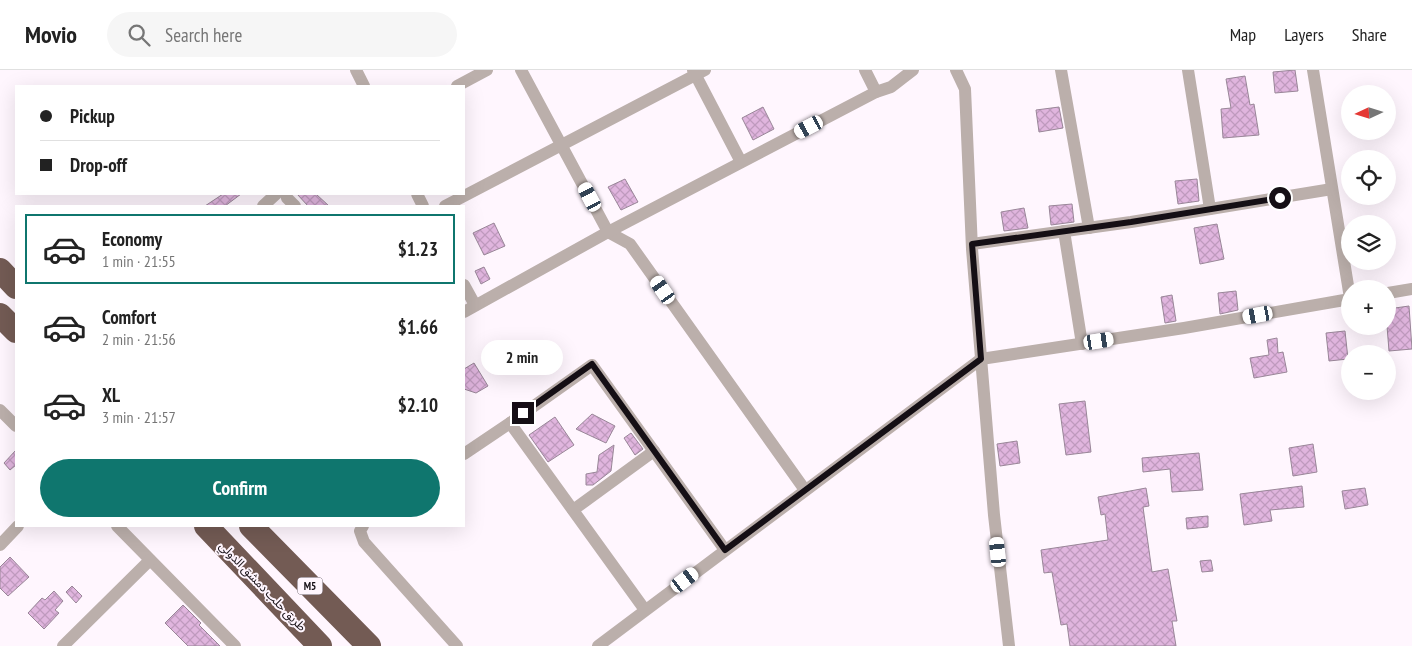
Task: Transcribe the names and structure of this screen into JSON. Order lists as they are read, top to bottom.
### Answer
{
  "streets": {
    "highway": ["طريق حلب دمشق الدولي", "M5"]
  },
  "north": "left",
  "page": {
    "header": "Movio",
    "search": "Search here",
    "nav": ["Map", "Layers", "Share"],
    "map_buttons": ["+", "−"],
    "banner": ["Pickup", "Drop-off"],
    "list": [
      {
        "name": "Economy",
        "note": "1 min · 21:55",
        "value": "$1.23"
      },
      {
        "name": "Comfort",
        "note": "2 min · 21:56",
        "value": "$1.66"
      },
      {
        "name": "XL",
        "note": "3 min · 21:57",
        "value": "$2.10"
      }
    ],
    "bubble": "2 min",
    "buttons": "Confirm"
  }
}
